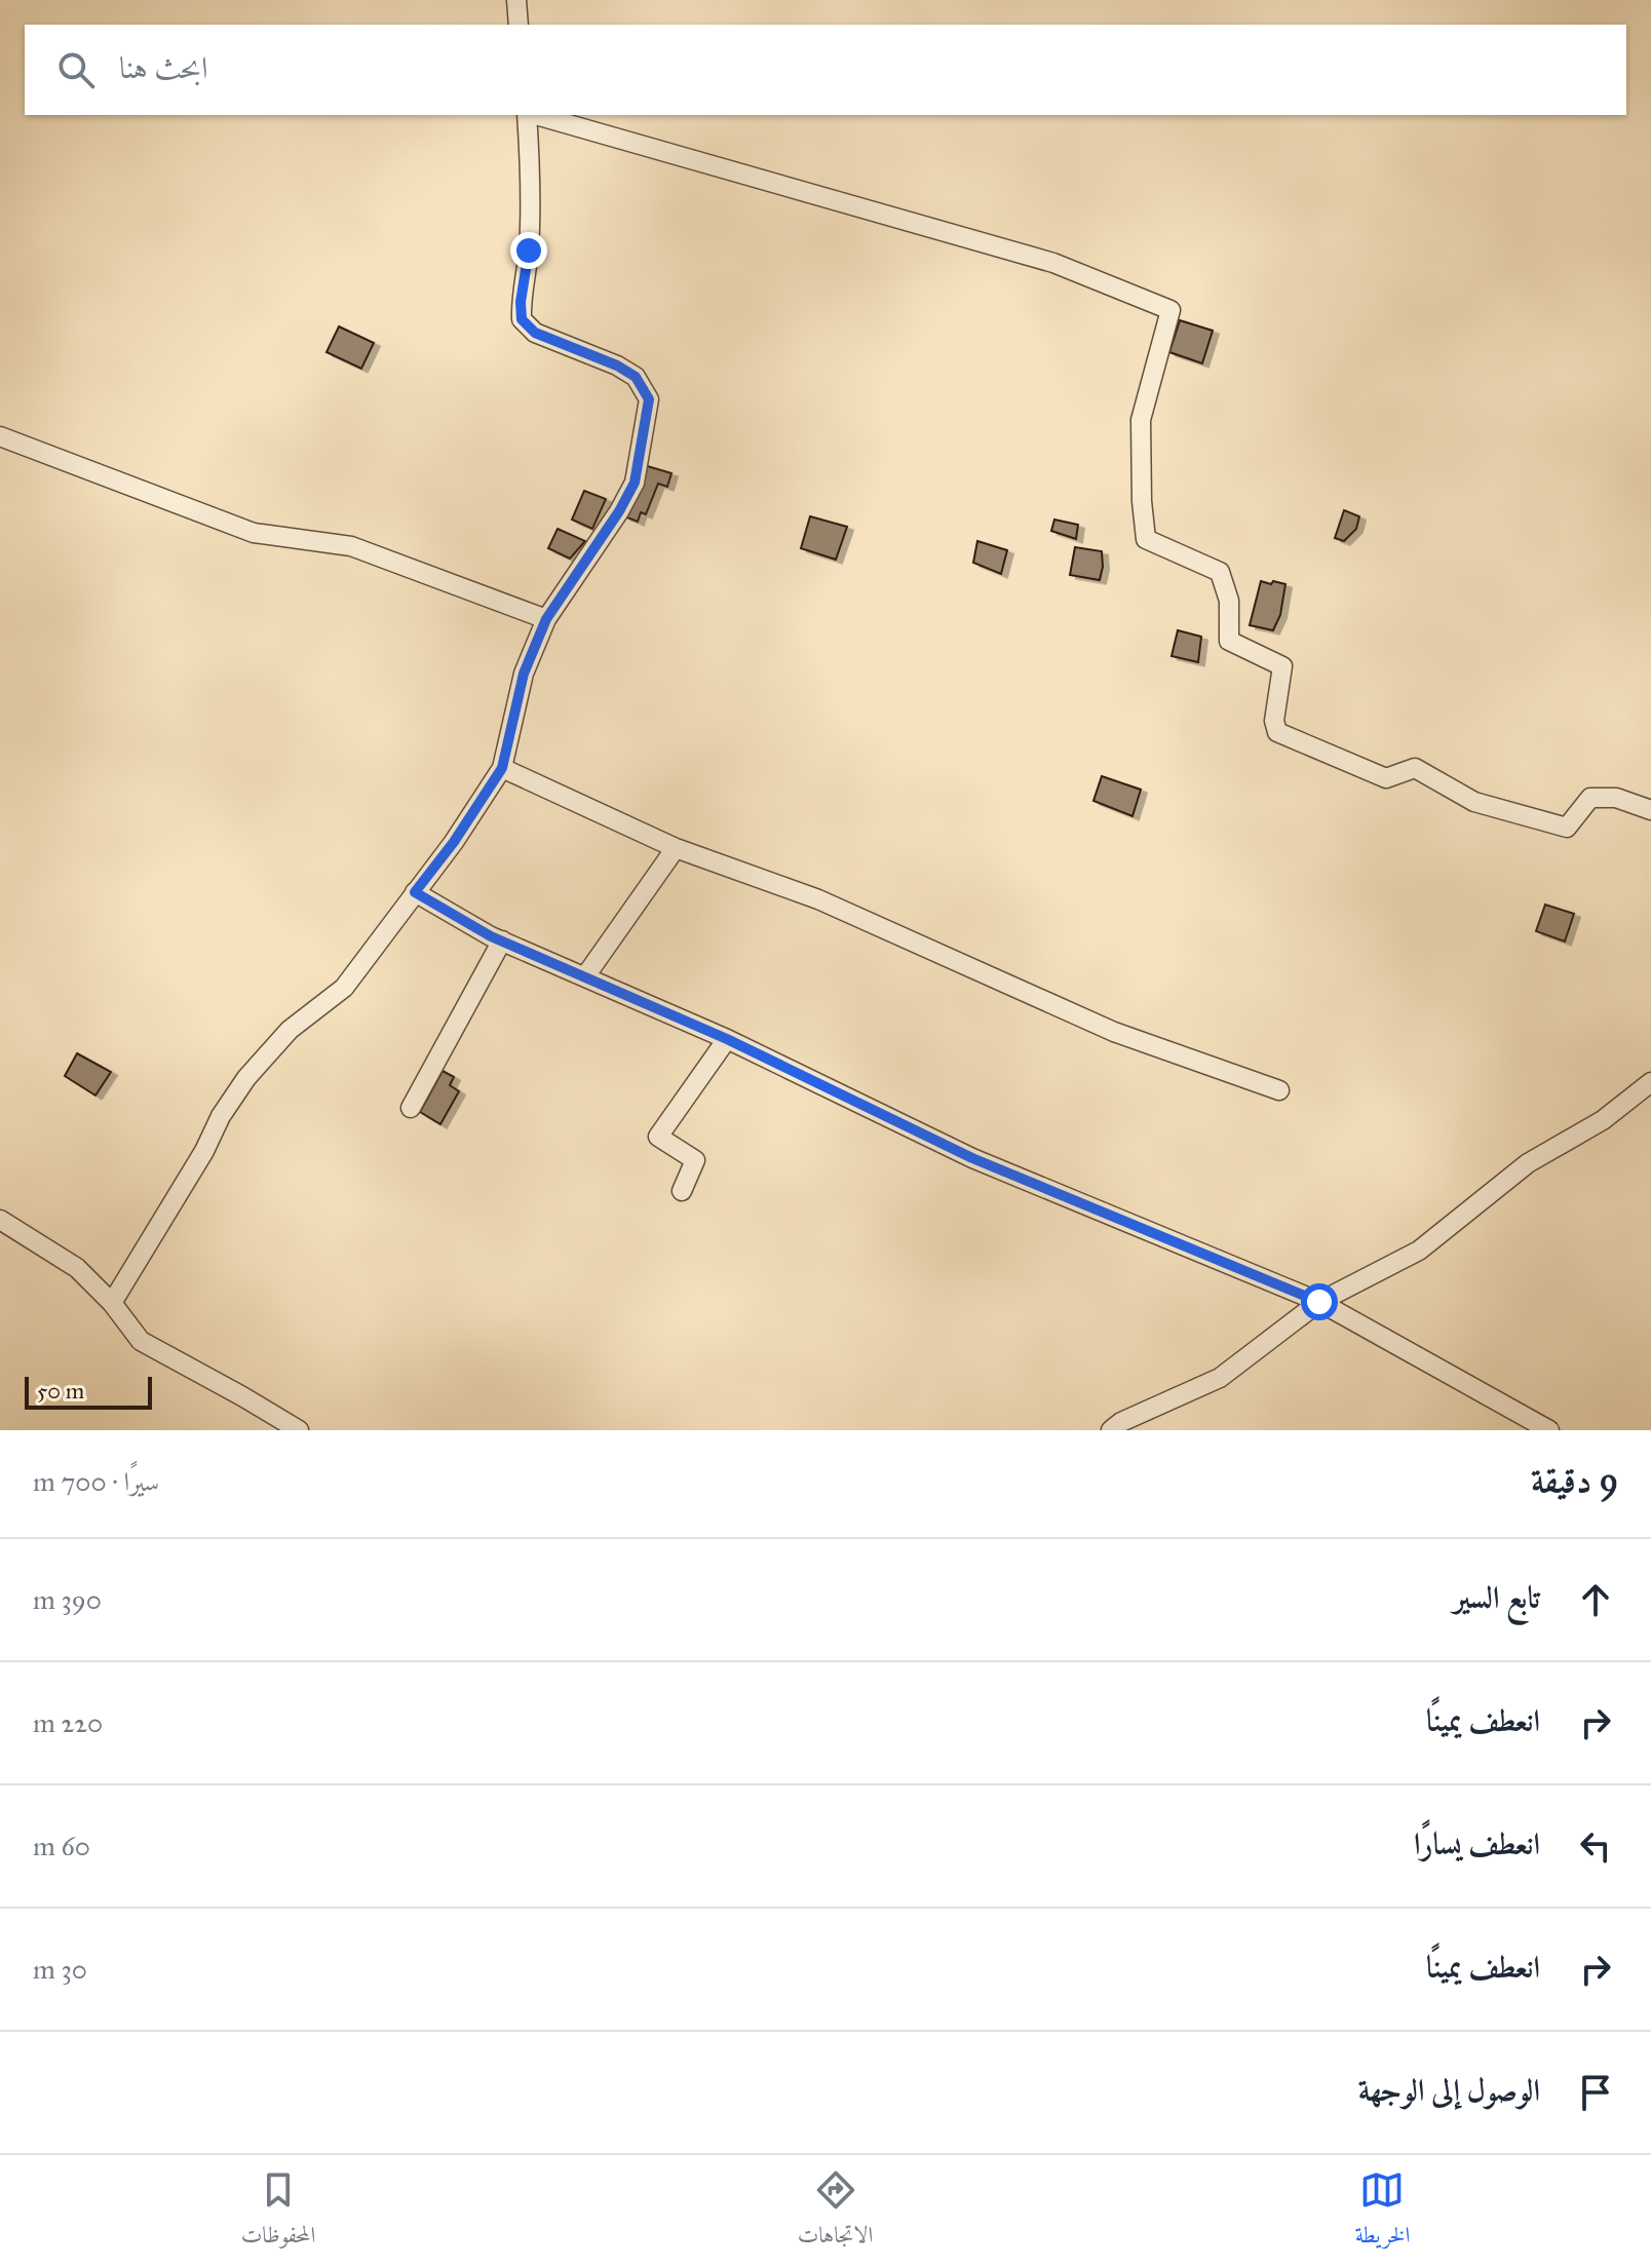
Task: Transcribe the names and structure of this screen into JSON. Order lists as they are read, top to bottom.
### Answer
{
  "scale_bar": "50 m",
  "page": {
    "search": "ابحث هنا",
    "scale": "50 m",
    "heading": ["9 دقيقة", "سيرًا · 700 m"],
    "list": [
      ["تابع السير", "390 m"],
      ["انعطف يمينًا", "220 m"],
      ["انعطف يسارًا", "60 m"],
      ["انعطف يمينًا", "30 m"],
      "الوصول إلى الوجهة"
    ],
    "nav": ["الخريطة", "الاتجاهات", "المحفوظات"]
  }
}
